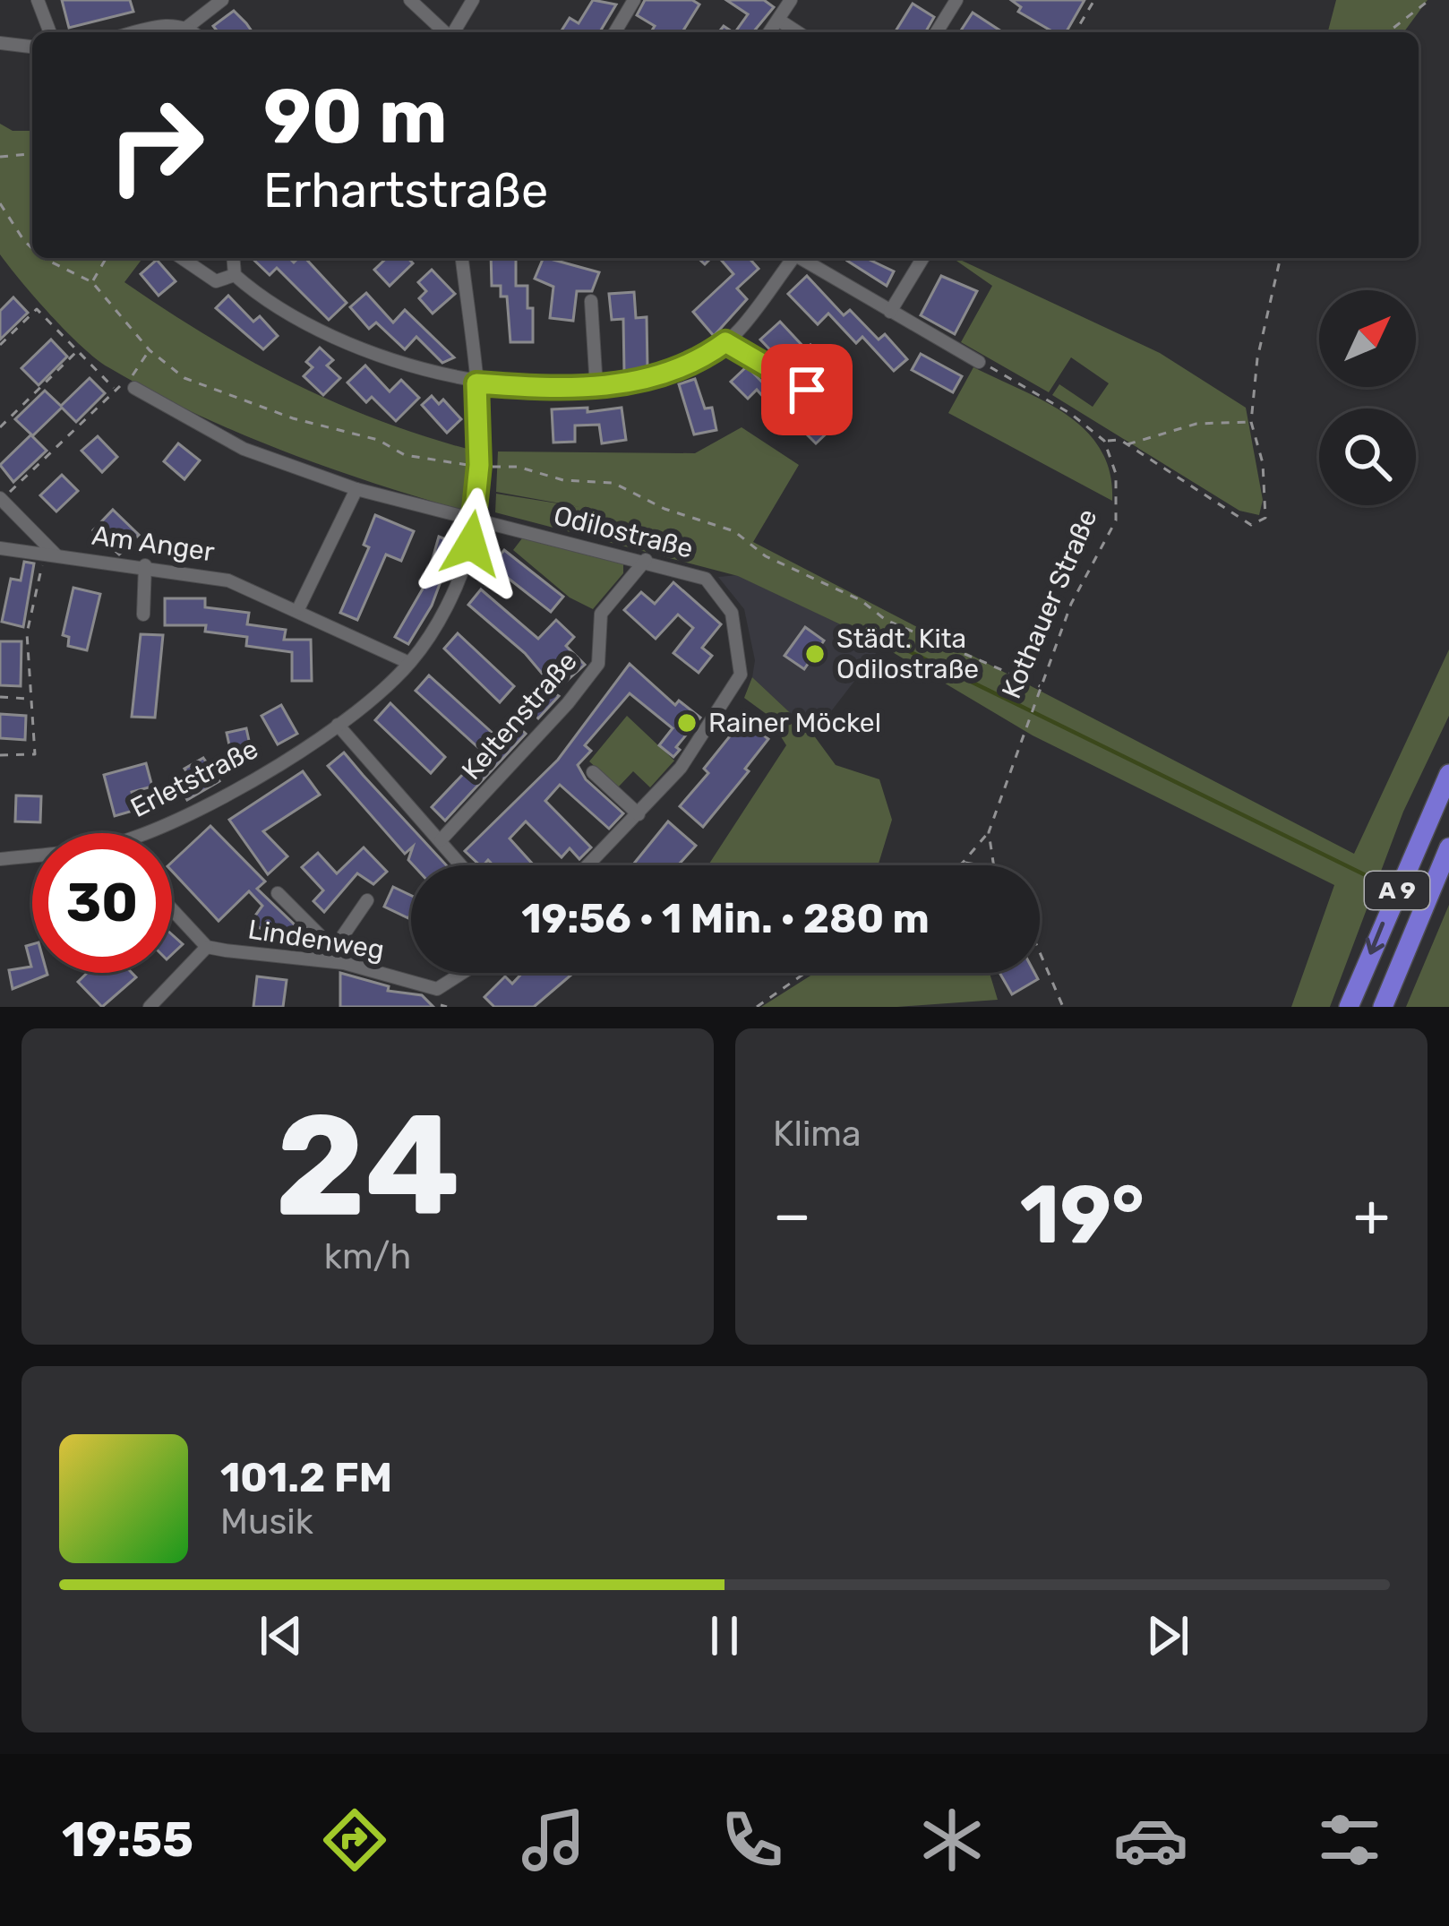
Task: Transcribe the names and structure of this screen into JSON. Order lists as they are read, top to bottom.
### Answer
{
  "streets": {
    "highway": ["A 9"],
    "street": [
      "Odilostraße",
      "Am Anger",
      "Keltenstraße",
      "Erletstraße",
      "Lindenweg"
    ],
    "path": ["Kothauer Straße"]
  },
  "crossings": [
    ["Odilostraße", "Keltenstraße"],
    ["Am Anger", "Erletstraße"]
  ],
  "places": ["Städt. Kita Odilostraße", "Rainer Möckel"],
  "north": "top right",
  "page": {
    "turn": ["90 m", "Erhartstraße"],
    "limit": "30",
    "trip": "19:56 · 1 Min. · 280 m",
    "tile": [
      ["24", "km/h"],
      "Klima"
    ],
    "heat": ["−", "19°", "+"],
    "song": ["101.2 FM", "Musik"],
    "tabs": "19:55"
  }
}
